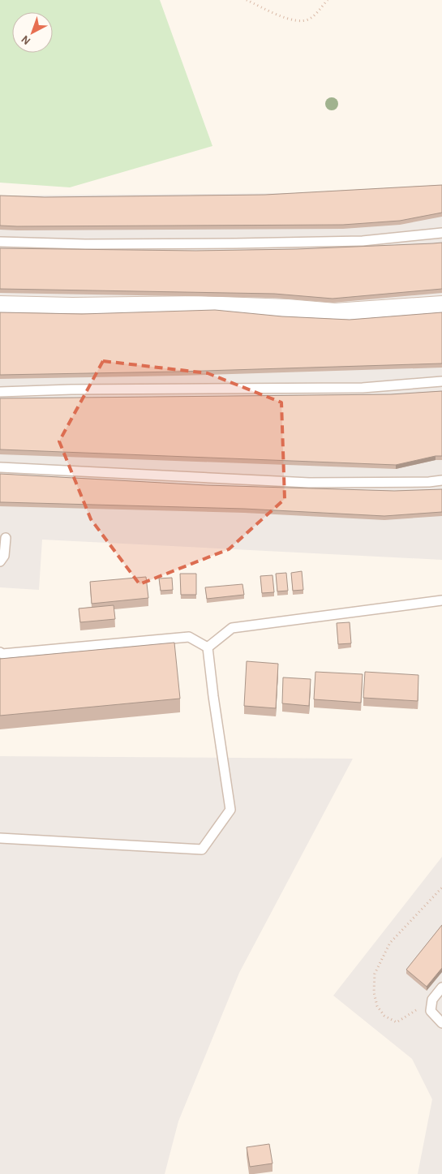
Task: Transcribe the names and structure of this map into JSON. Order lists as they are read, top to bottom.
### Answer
{
  "north": "bottom left"
}
